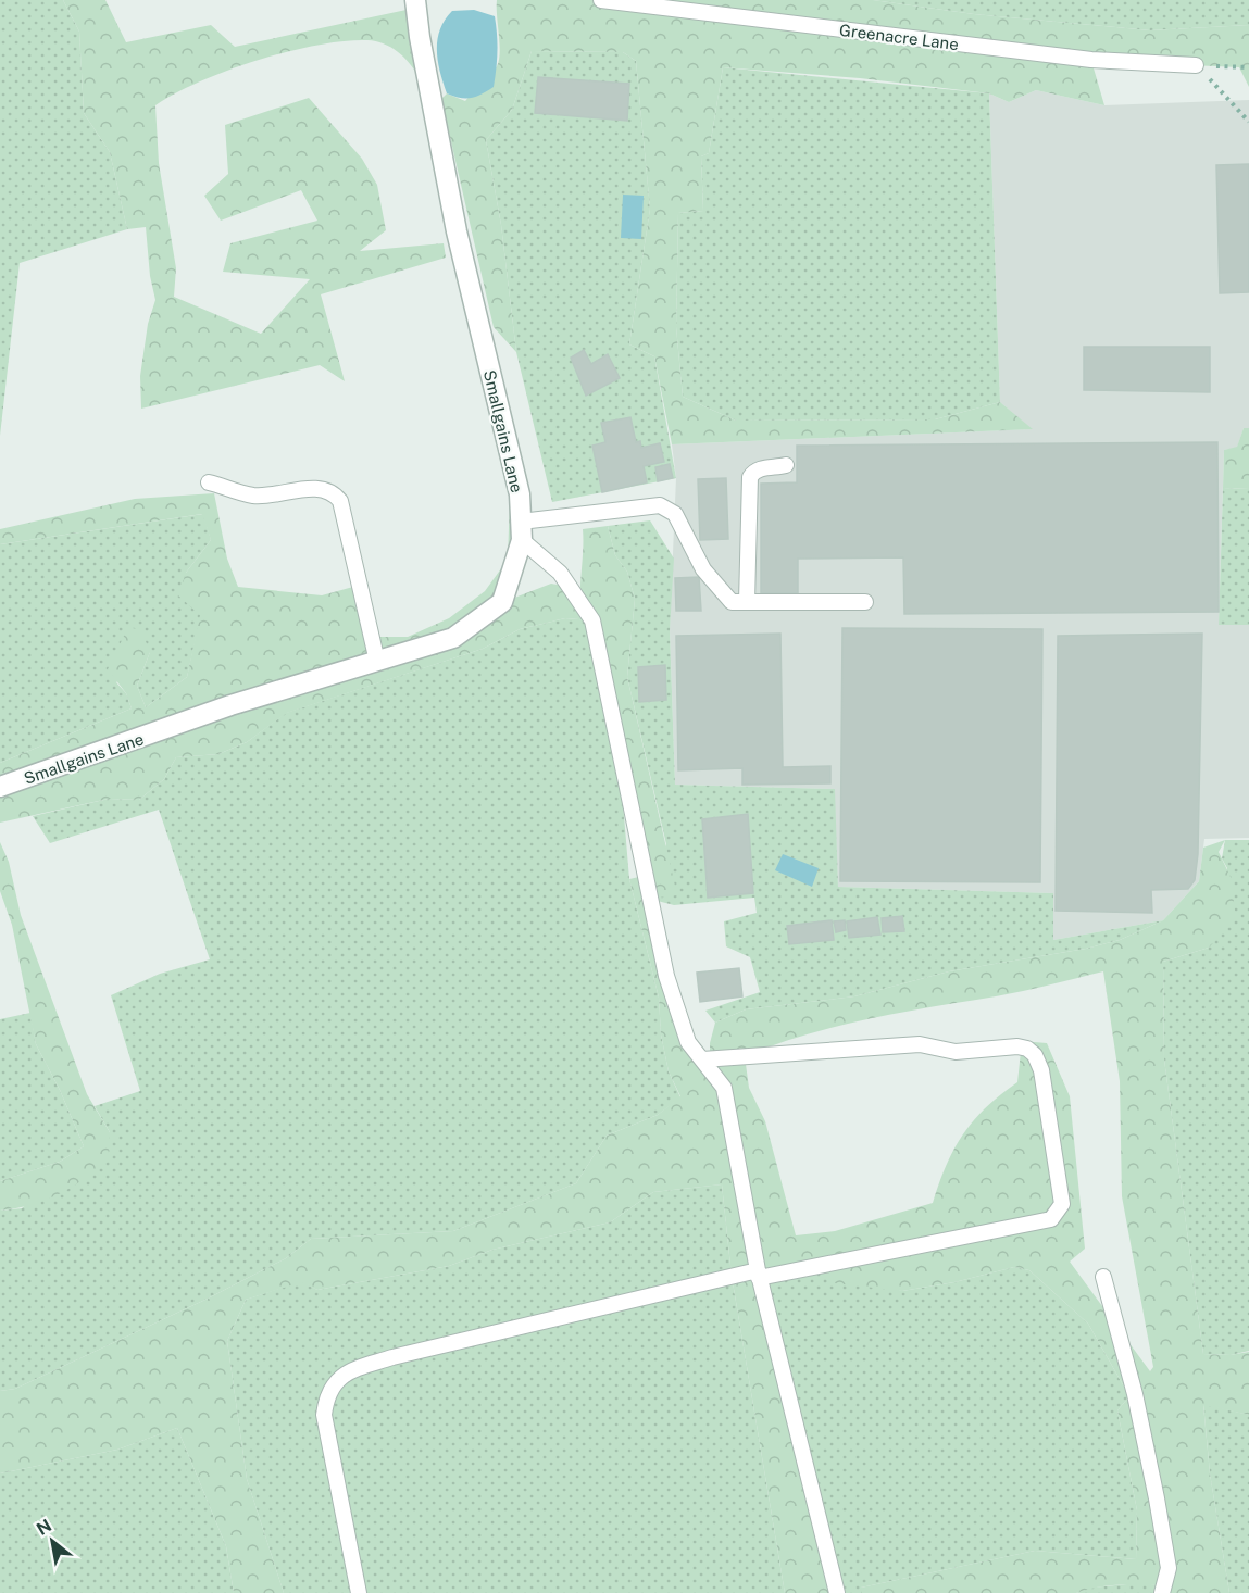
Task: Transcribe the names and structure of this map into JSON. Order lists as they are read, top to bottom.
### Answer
{
  "streets": {
    "street": ["Smallgains Lane"],
    "lane": ["Greenacre Lane"]
  },
  "north": "top left"
}
